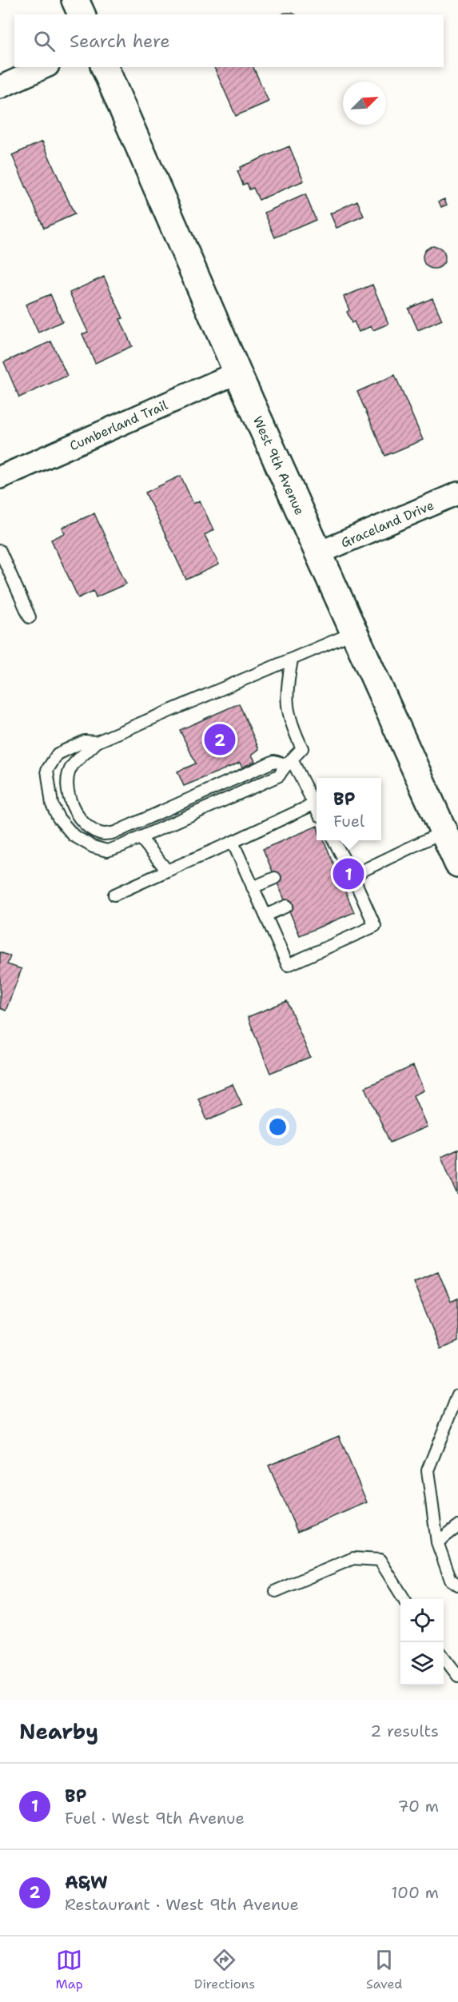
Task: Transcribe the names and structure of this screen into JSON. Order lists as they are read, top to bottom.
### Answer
{
  "streets": {
    "main road": ["West 9th Avenue"],
    "street": ["Cumberland Trail", "Graceland Drive"]
  },
  "crossings": [
    ["Cumberland Trail", "West 9th Avenue"],
    ["West 9th Avenue", "Graceland Drive"]
  ],
  "north": "top right",
  "page": {
    "search": "Search here",
    "pins": ["2", "1"],
    "popup": ["BP", "Fuel"],
    "heading": ["Nearby", "2 results"],
    "list": [
      {
        "mark": "1",
        "name": "BP",
        "note": "Fuel · West 9th Avenue",
        "value": "70 m"
      },
      {
        "mark": "2",
        "name": "A&W",
        "note": "Restaurant · West 9th Avenue",
        "value": "100 m"
      }
    ],
    "nav": ["Map", "Directions", "Saved"]
  }
}
